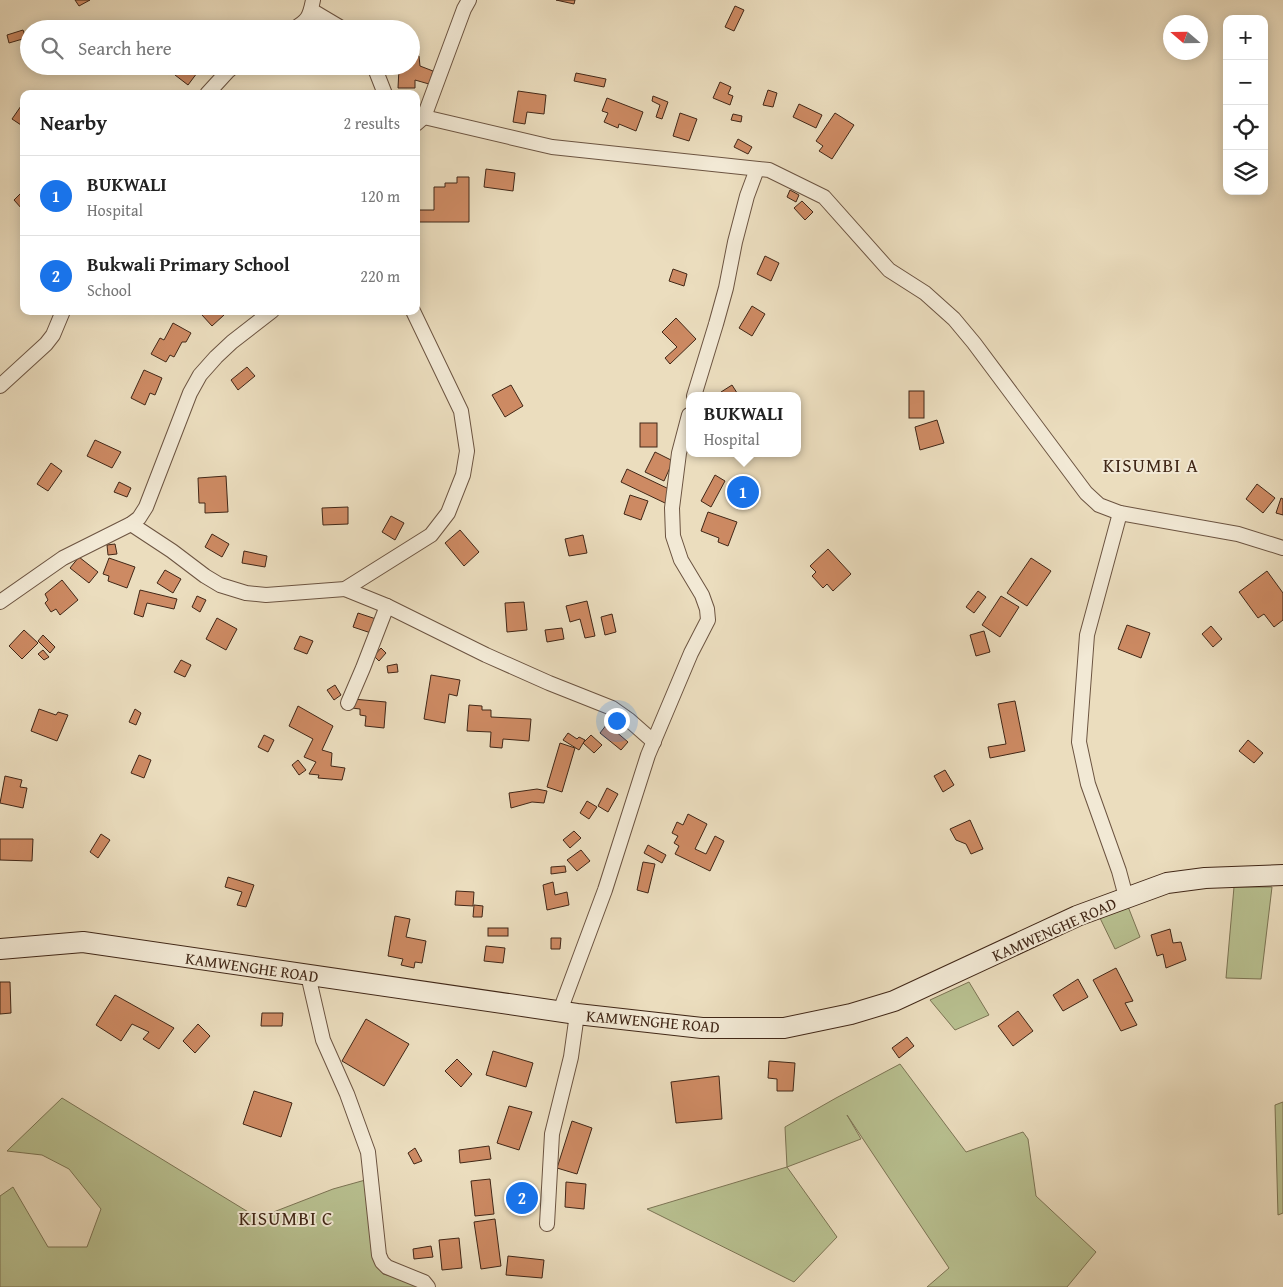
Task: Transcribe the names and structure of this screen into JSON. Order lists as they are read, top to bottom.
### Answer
{
  "streets": {
    "main road": ["KAMWENGHE ROAD"]
  },
  "districts": ["KISUMBI A", "KISUMBI C"],
  "north": "left",
  "page": {
    "map_buttons": ["+", "−"],
    "search": "Search here",
    "heading": ["Nearby", "2 results"],
    "list": [
      {
        "mark": "1",
        "name": "BUKWALI",
        "note": "Hospital",
        "value": "120 m"
      },
      {
        "mark": "2",
        "name": "Bukwali Primary School",
        "note": "School",
        "value": "220 m"
      }
    ],
    "popup": ["BUKWALI", "Hospital"],
    "pins": ["1", "2"]
  }
}
